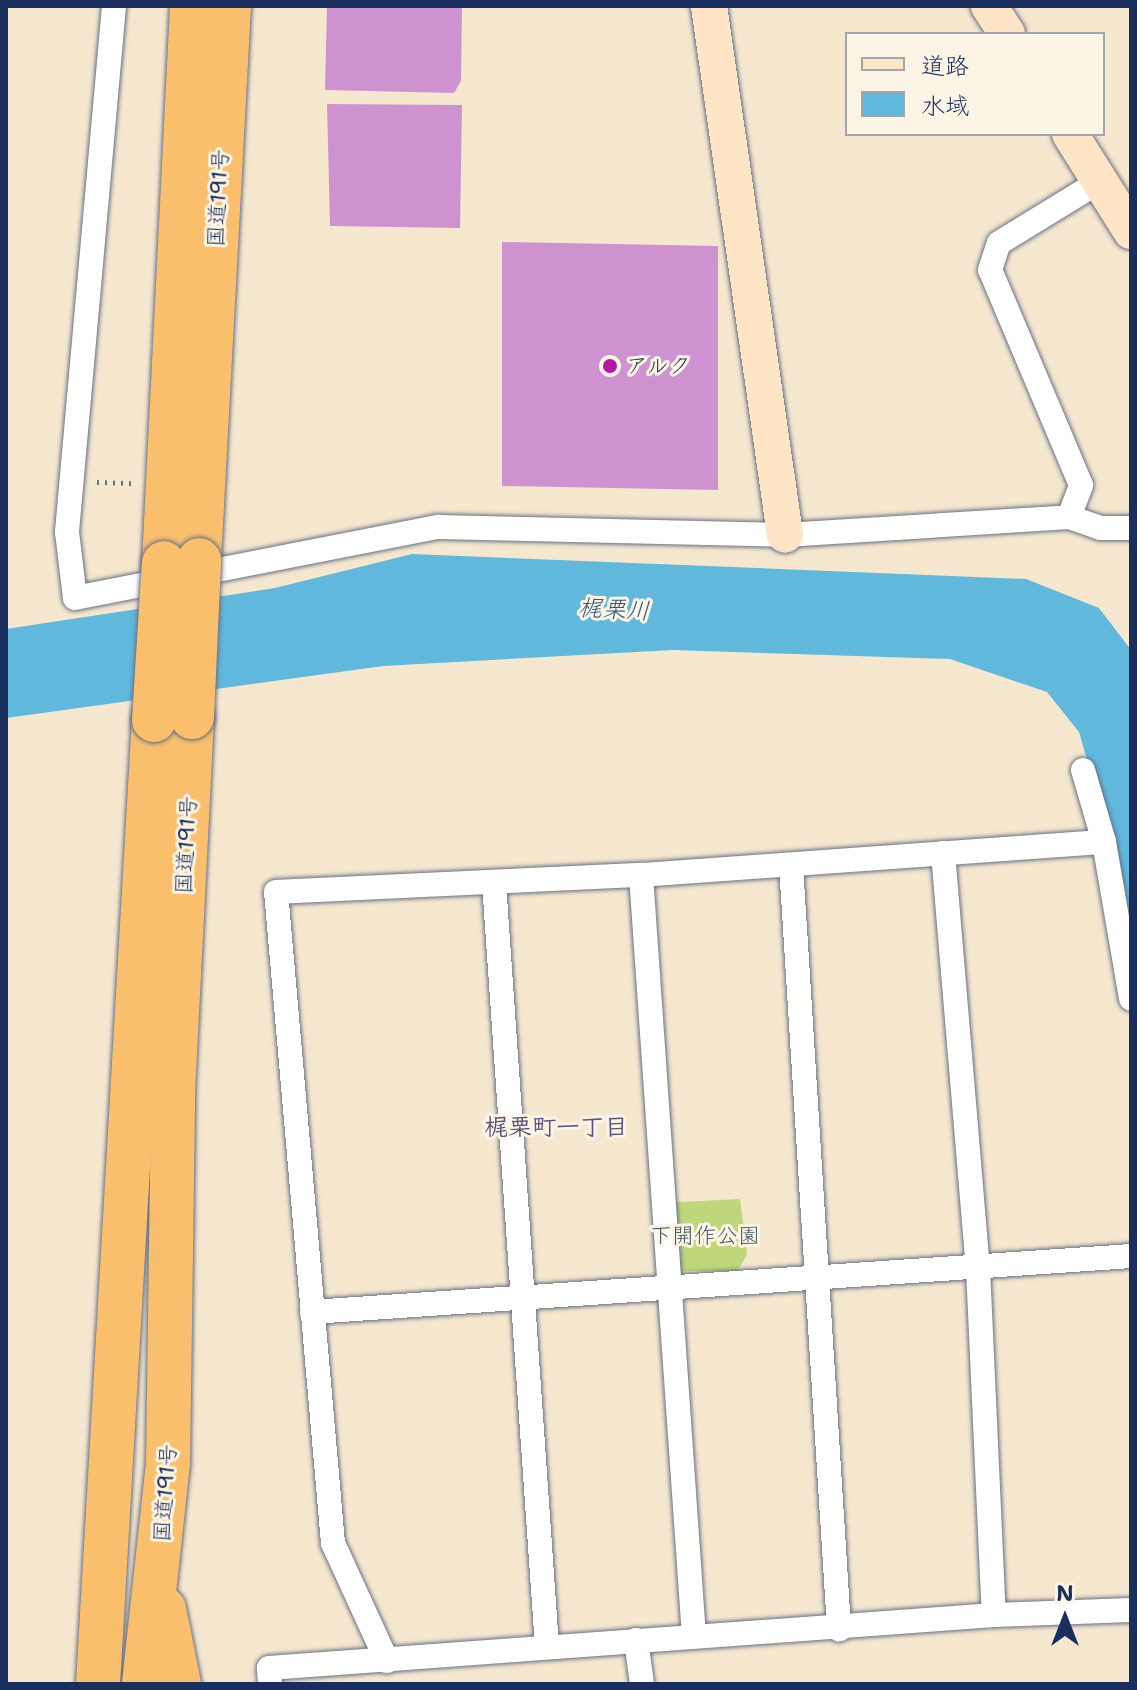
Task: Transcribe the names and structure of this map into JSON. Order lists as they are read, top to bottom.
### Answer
{
  "streets": {
    "highway": ["国道191号"]
  },
  "districts": ["梶栗町一丁目"],
  "water": ["梶栗川"],
  "parks": ["下開作公園"],
  "places": ["アルク"],
  "legend": ["道路", "水域"],
  "north": "top"
}
